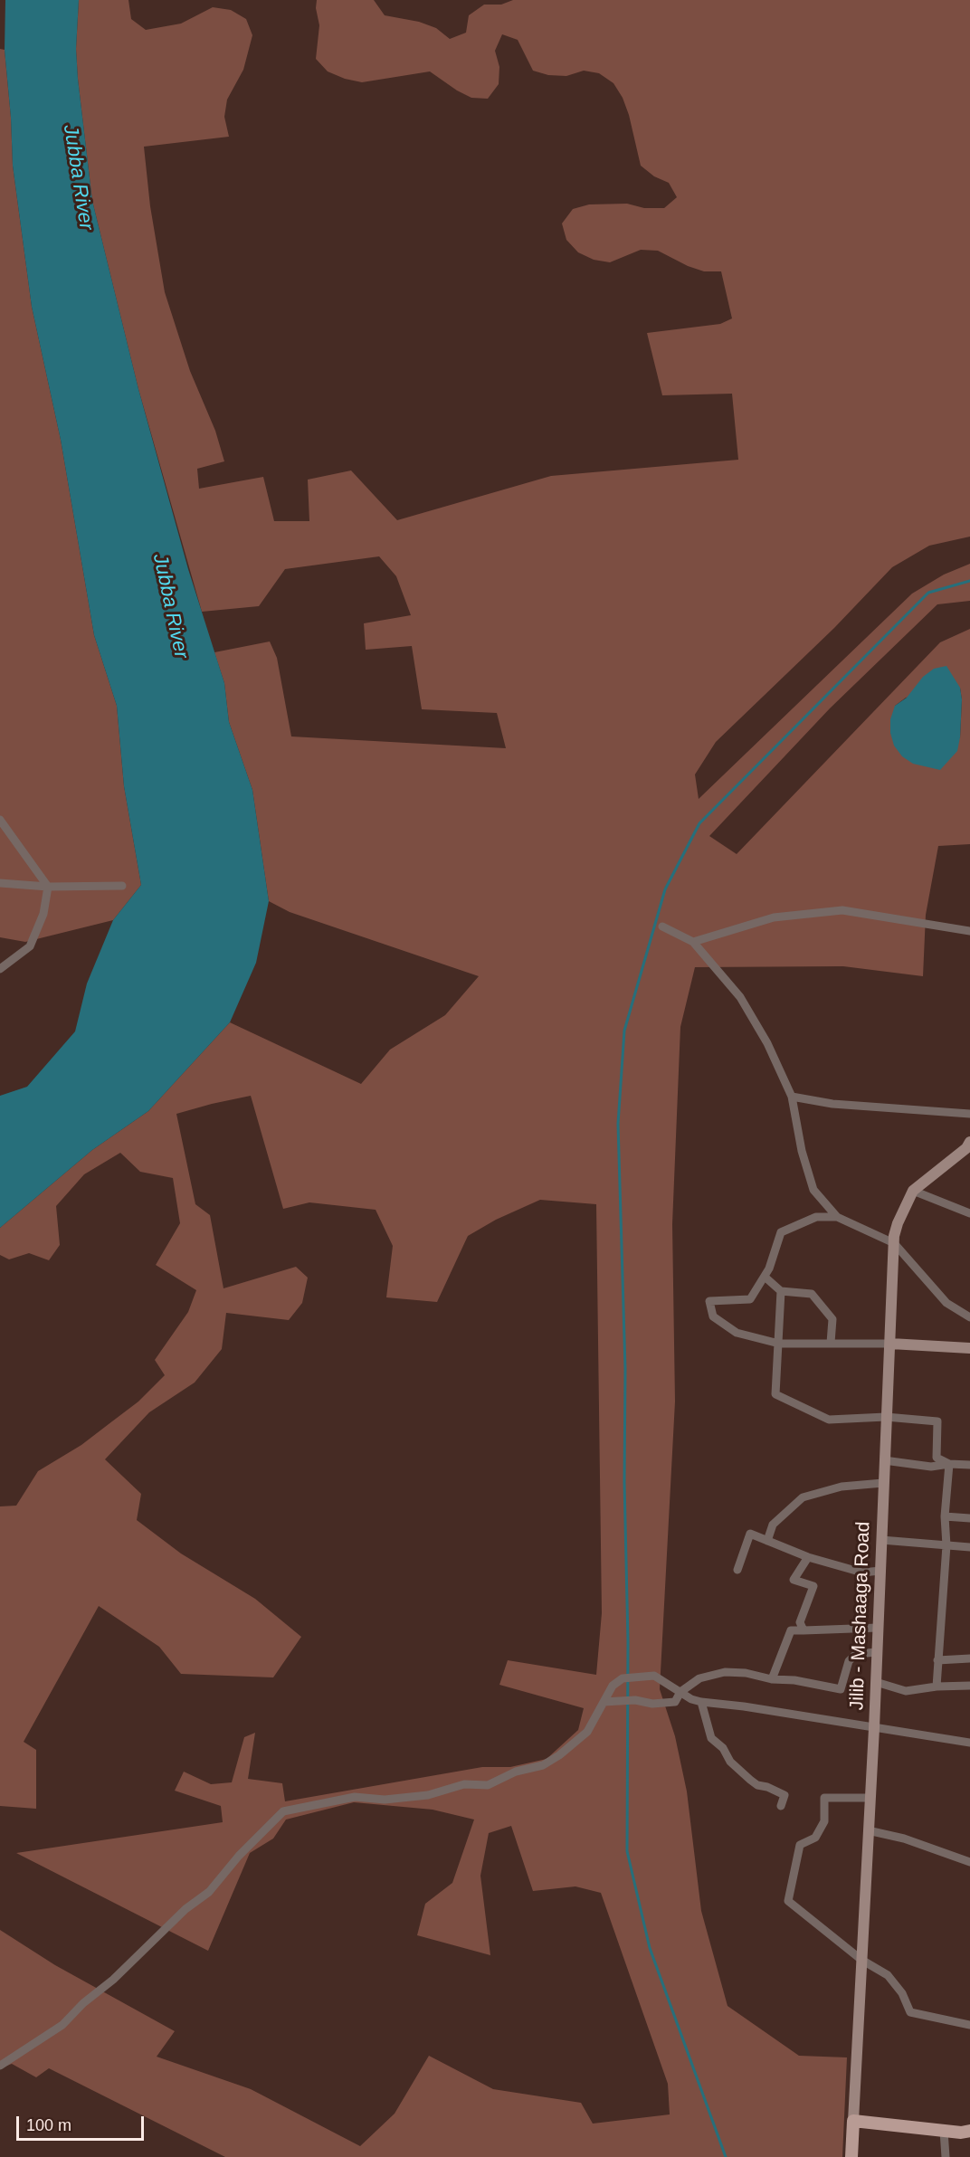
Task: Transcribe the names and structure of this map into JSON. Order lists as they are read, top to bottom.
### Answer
{
  "streets": {
    "main road": ["Jilib - Mashaaga Road"]
  },
  "water": ["Jubba River"],
  "scale_bar": "100 m"
}
